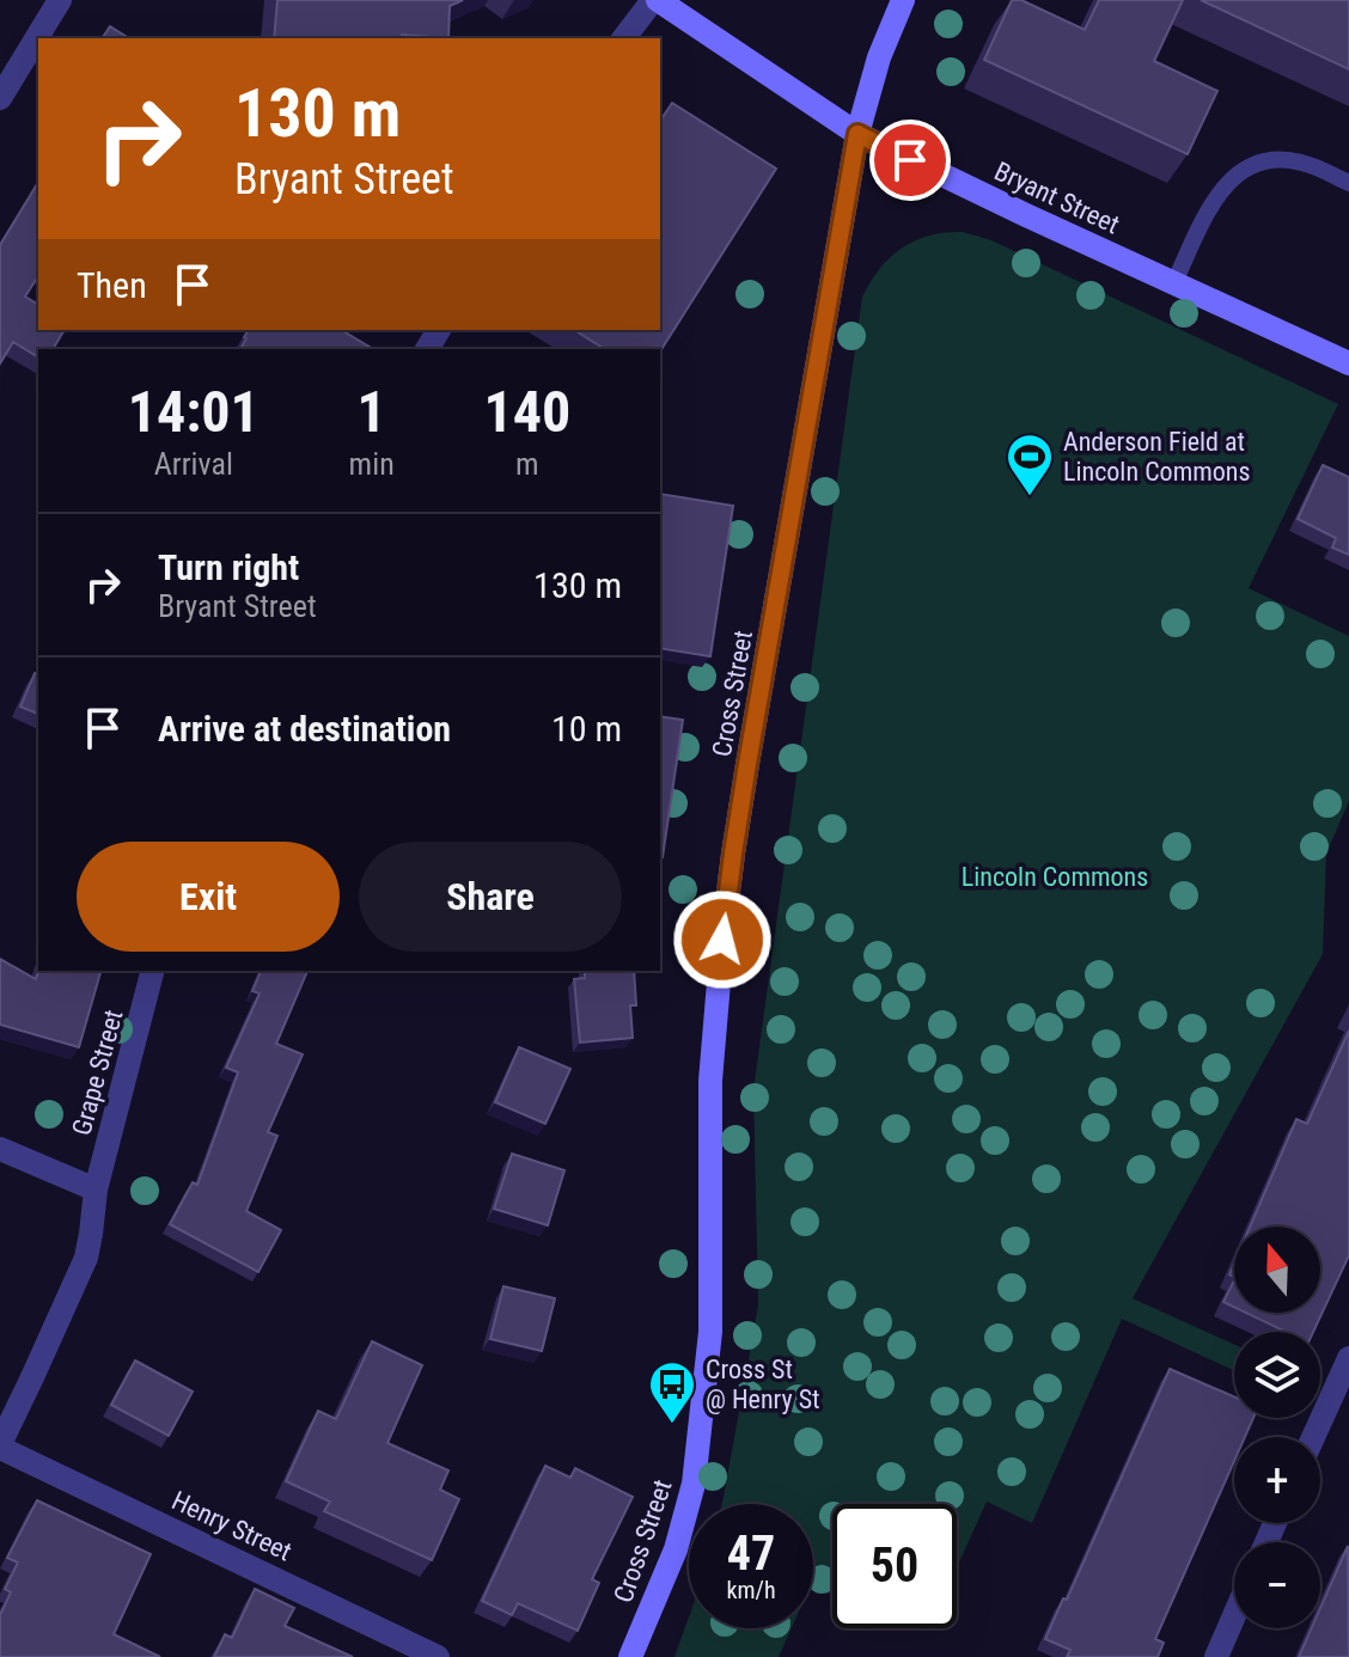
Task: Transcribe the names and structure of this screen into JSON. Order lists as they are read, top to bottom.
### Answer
{
  "streets": {
    "main road": ["Bryant Street", "Cross Street"],
    "street": ["Grape Street", "Henry Street"]
  },
  "crossings": [
    ["Bryant Street", "Cross Street"],
    ["Grape Street", "Henry Street"]
  ],
  "parks": ["Lincoln Commons"],
  "places": {
    "sports": ["Anderson Field at Lincoln Commons"],
    "bus stop": ["Cross St @ Henry St"]
  },
  "north": "top",
  "page": {
    "turn": ["130 m", "Bryant Street"],
    "then": "Then",
    "eta": [
      "14:01",
      "Arrival",
      "1",
      "min",
      "140",
      "m"
    ],
    "list": [
      {
        "name": "Turn right",
        "note": "Bryant Street",
        "value": "130 m"
      },
      {
        "name": "Arrive at destination",
        "value": "10 m"
      }
    ],
    "buttons": ["Exit", "Share"],
    "map_buttons": ["+", "−"],
    "speed": "47 km/h",
    "limit": "50"
  }
}
